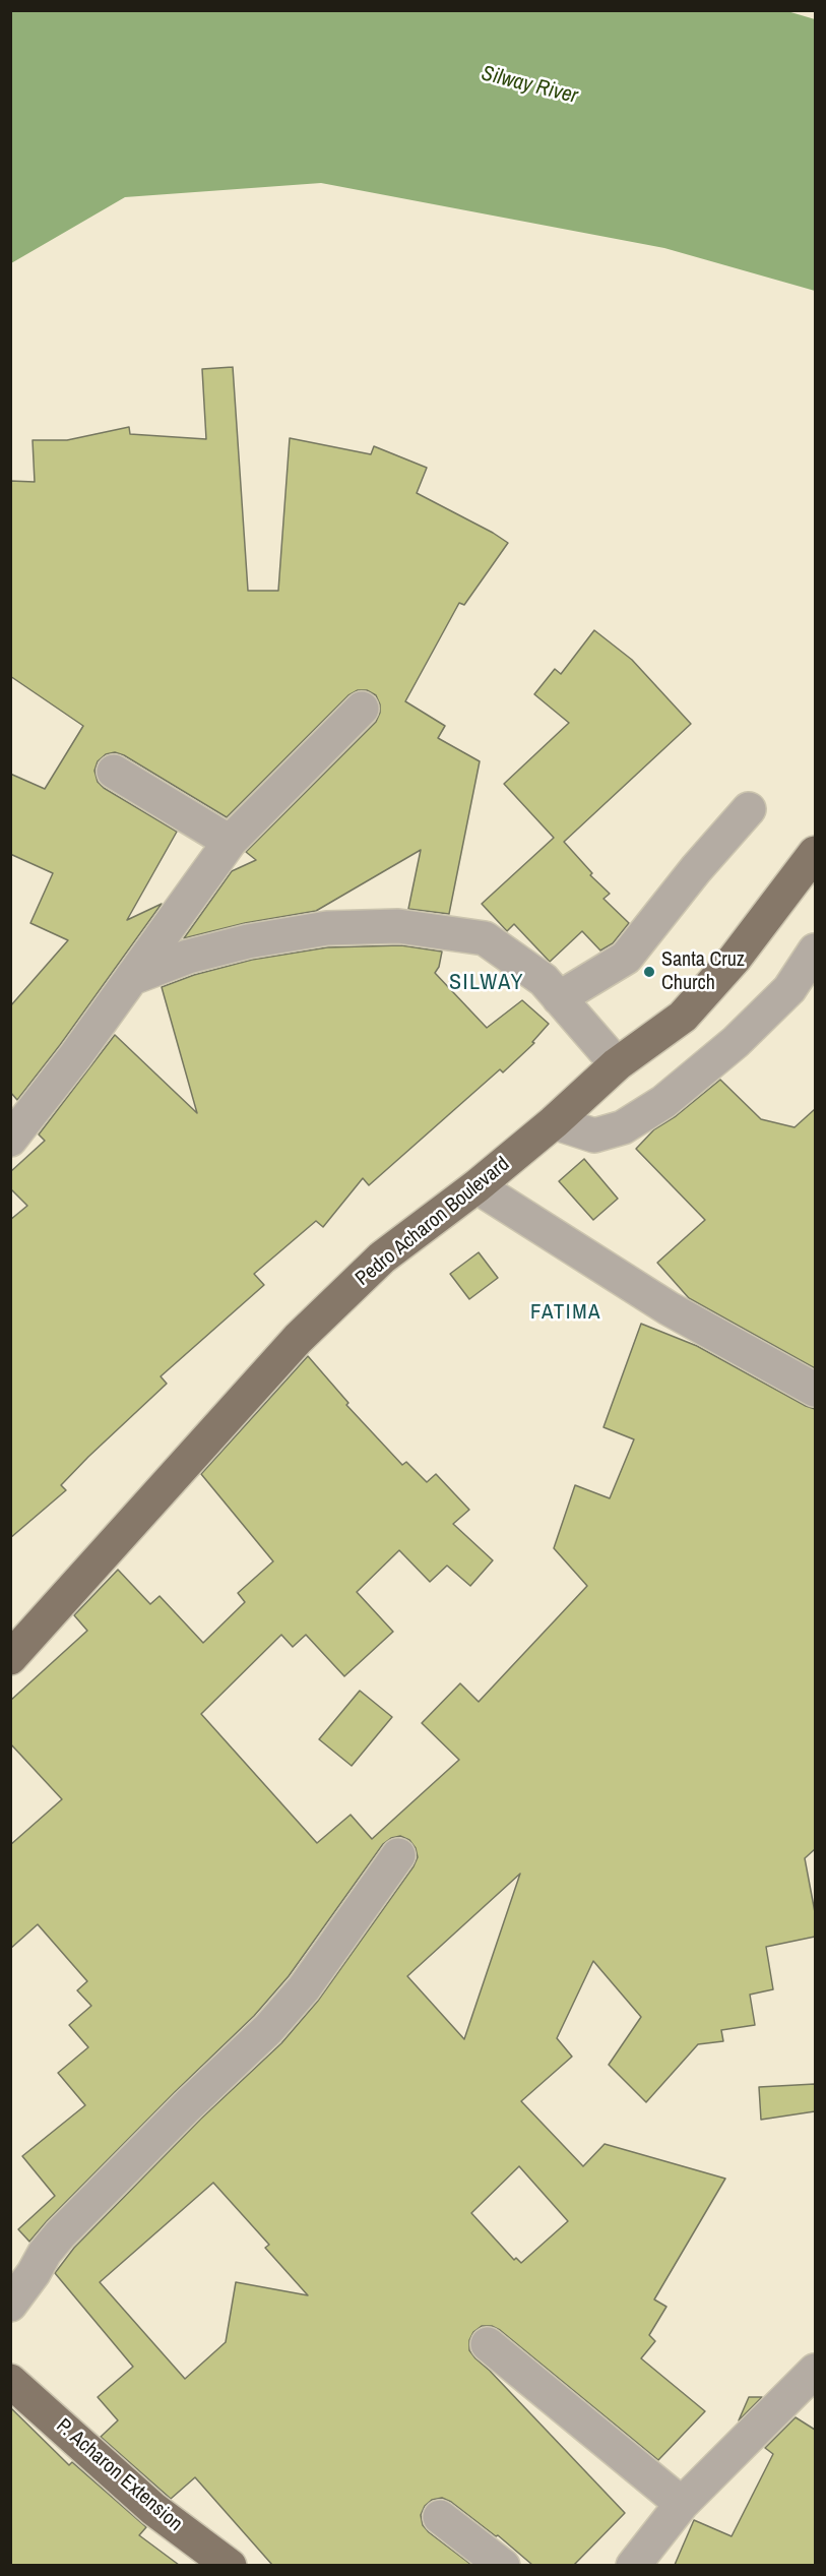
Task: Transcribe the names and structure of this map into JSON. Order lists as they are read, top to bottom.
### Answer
{
  "streets": {
    "main road": ["Pedro Acharon Boulevard", "P. Acharon Extension"]
  },
  "districts": ["SILWAY", "FATIMA"],
  "water": ["Silway River"],
  "places": ["Santa Cruz Church"]
}
